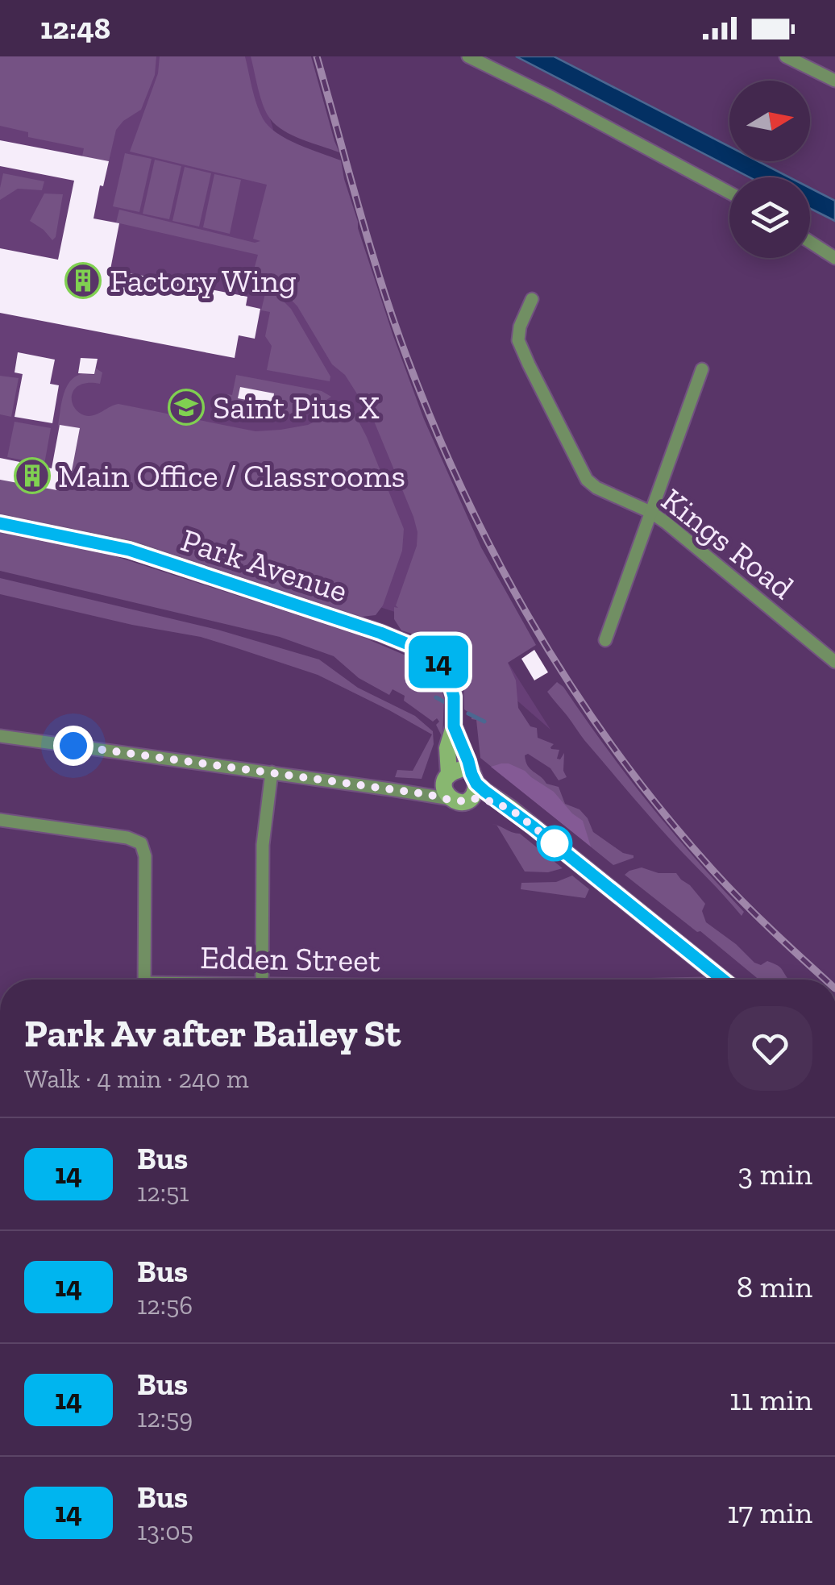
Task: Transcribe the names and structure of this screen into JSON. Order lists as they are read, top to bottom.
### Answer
{
  "streets": {
    "main road": ["Park Avenue"],
    "street": ["Kings Road"]
  },
  "places": {
    "building": ["Factory Wing", "Main Office / Classrooms"],
    "school or university": ["Saint Pius X"]
  },
  "lines": ["bus line 14"],
  "north": "right",
  "page": {
    "status": "12:48",
    "on_map": "14",
    "heading": ["Park Av after Bailey St", "Walk · 4 min · 240 m"],
    "list": [
      {
        "mark": "14",
        "name": "Bus",
        "note": "12:51",
        "value": "3 min"
      },
      {
        "mark": "14",
        "name": "Bus",
        "note": "12:56",
        "value": "8 min"
      },
      {
        "mark": "14",
        "name": "Bus",
        "note": "12:59",
        "value": "11 min"
      },
      {
        "mark": "14",
        "name": "Bus",
        "note": "13:05",
        "value": "17 min"
      }
    ]
  }
}
